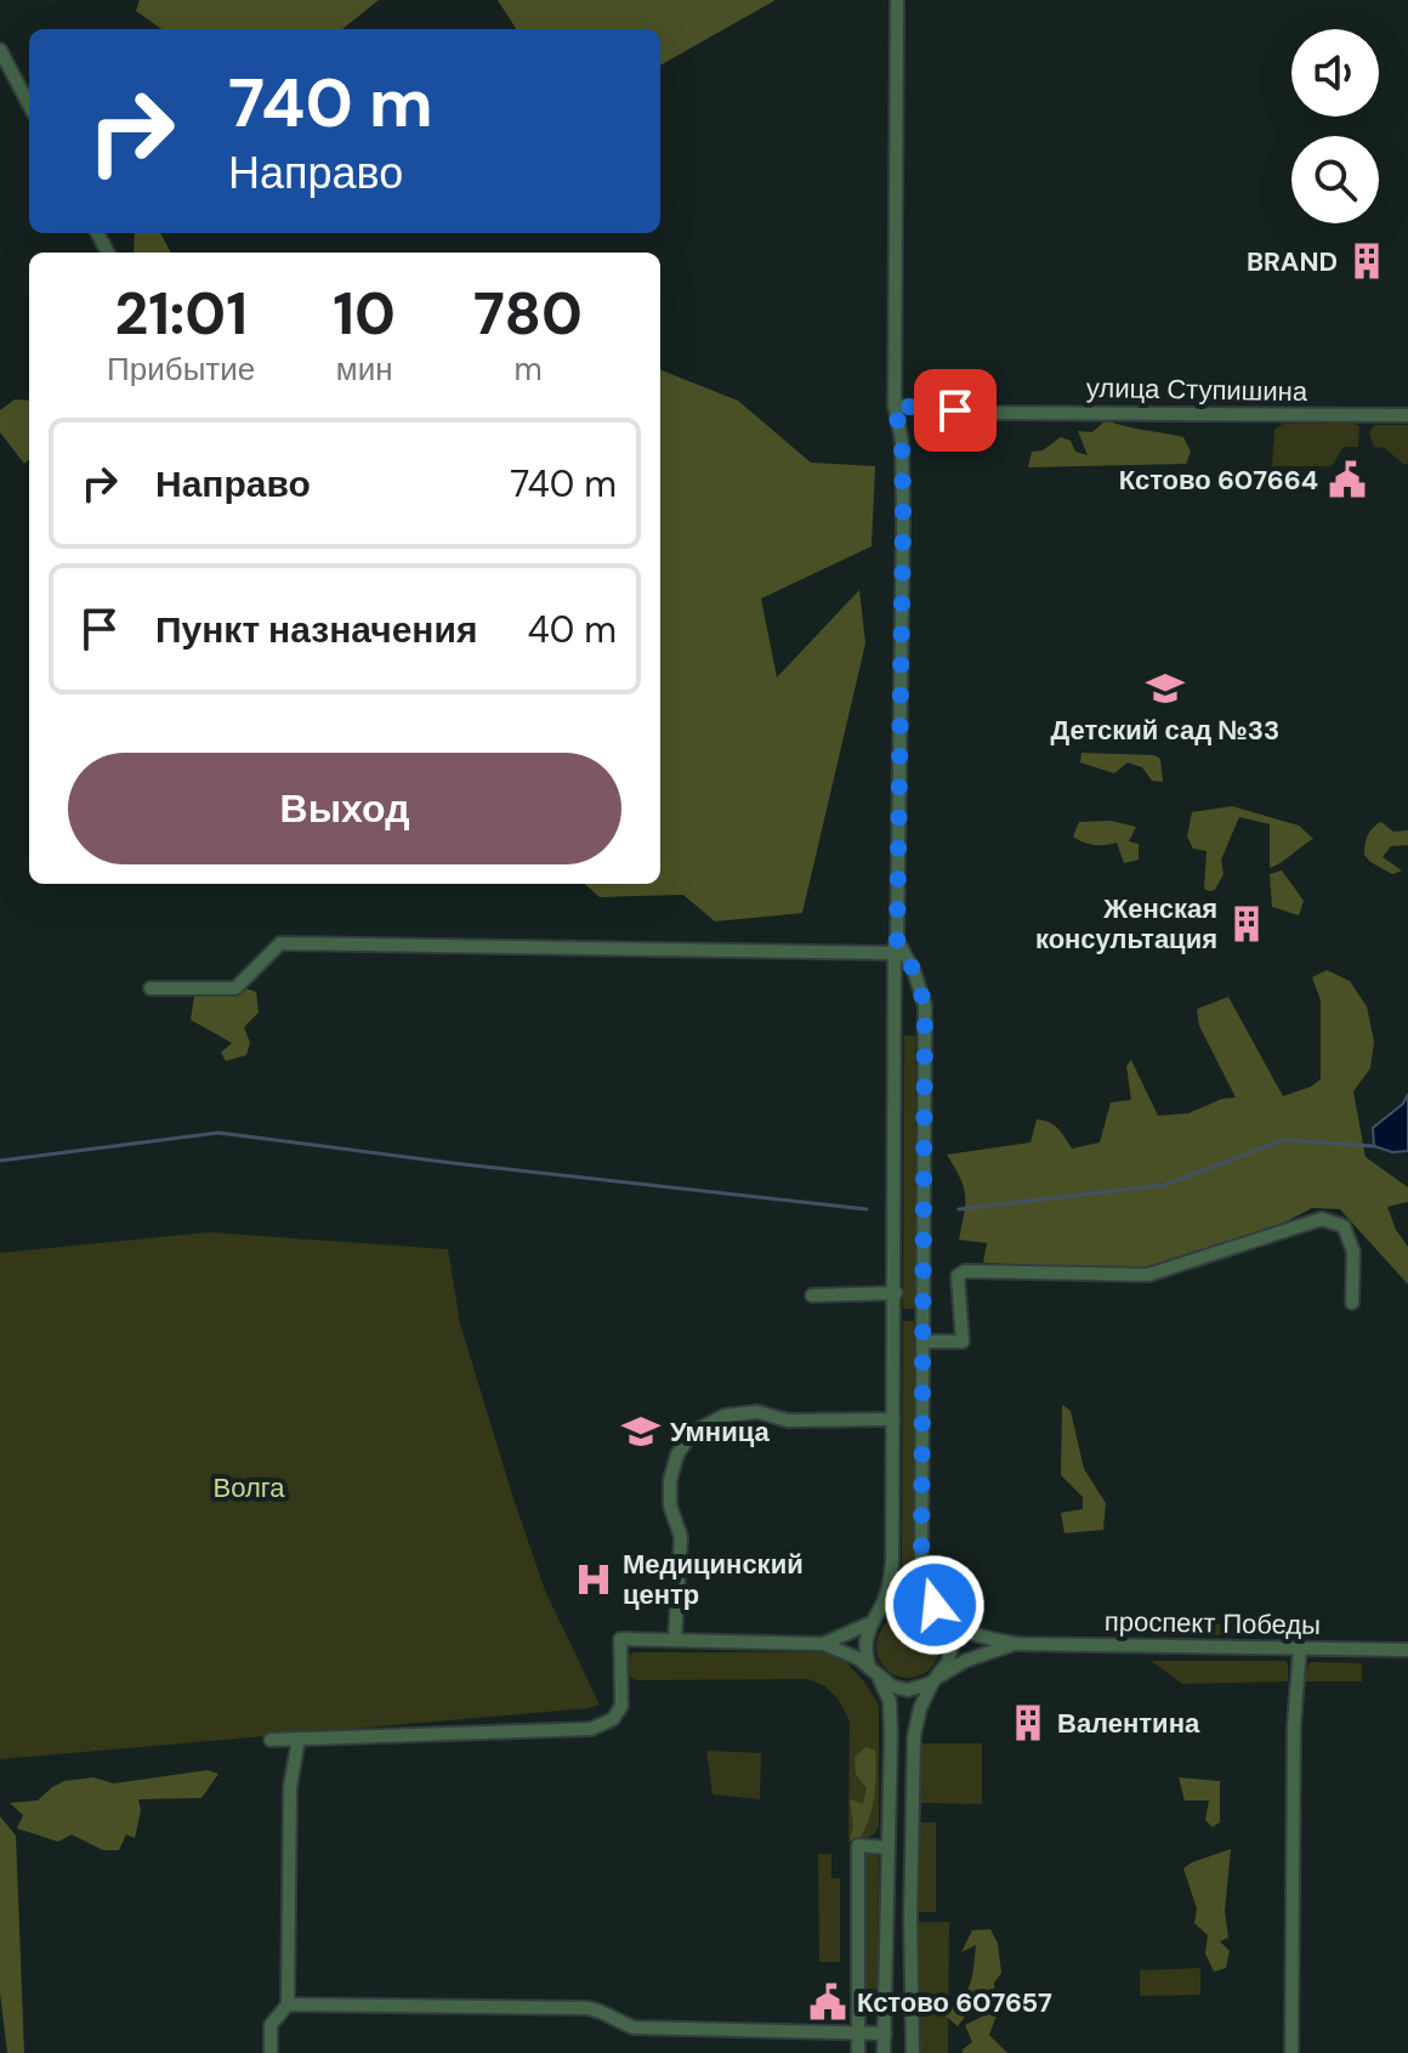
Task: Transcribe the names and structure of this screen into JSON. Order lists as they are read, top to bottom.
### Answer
{
  "streets": {
    "street": ["улица Ступишина", "проспект Победы"]
  },
  "parks": ["Волга"],
  "places": {
    "building": ["BRAND", "Женская консультация", "Валентина"],
    "public building": ["Кстово 607664", "Кстово 607657"],
    "school or university": ["Детский сад №33", "Умница"],
    "hospital": ["Медицинский центр"]
  },
  "page": {
    "turn": ["740 m", "Направо"],
    "eta": [
      "21:01",
      "Прибытие",
      "10",
      "мин",
      "780",
      "m"
    ],
    "list": [
      {
        "name": "Направо",
        "value": "740 m"
      },
      {
        "name": "Пункт назначения",
        "value": "40 m"
      }
    ],
    "buttons": "Выход"
  }
}
